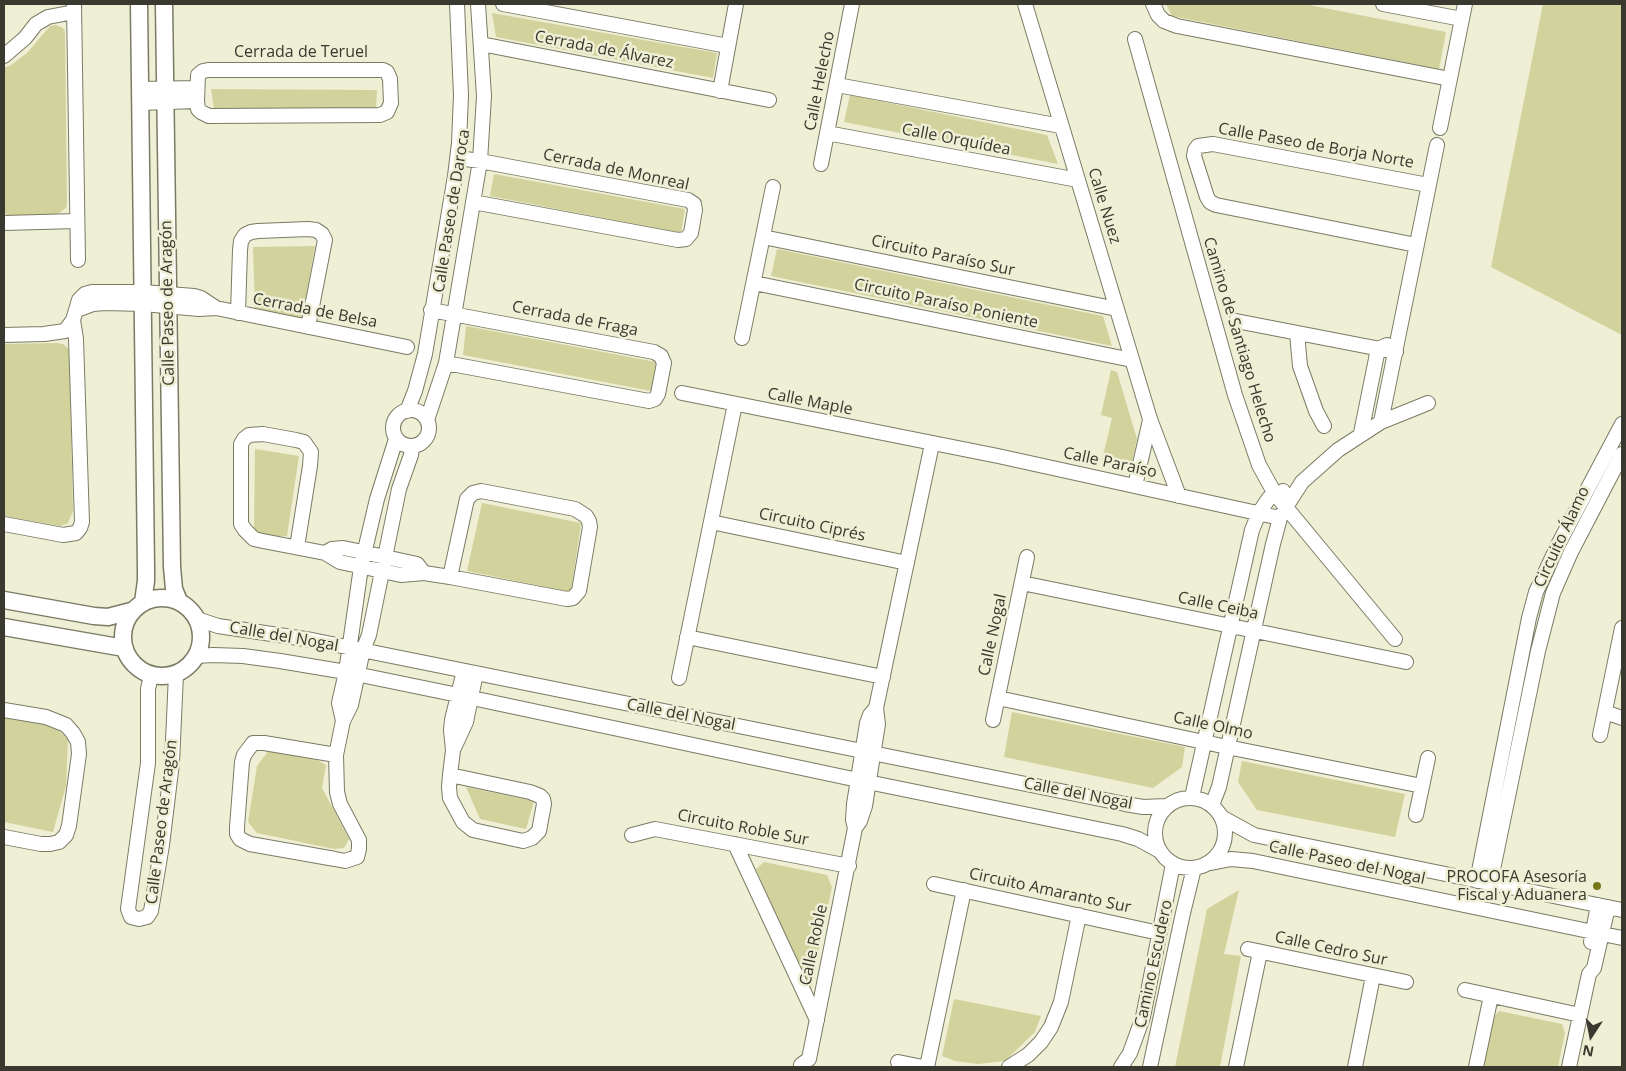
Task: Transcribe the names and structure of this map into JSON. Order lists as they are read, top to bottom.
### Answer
{
  "streets": {
    "street": [
      "Cerrada de Álvarez",
      "Cerrada de Teruel",
      "Calle Helecho",
      "Calle Orquídea",
      "Calle Paseo de Borja Norte",
      "Cerrada de Monreal",
      "Calle Nuez",
      "Calle Paseo de Daroca",
      "Circuito Paraíso Sur",
      "Calle Paseo de Aragón",
      "Circuito Paraíso Poniente",
      "Cerrada de Belsa",
      "Cerrada de Fraga",
      "Camino de Santiago Helecho",
      "Calle Maple",
      "Calle Paraíso",
      "Circuito Ciprés",
      "Circuito Álamo",
      "Calle Ceiba",
      "Calle Nogal",
      "Calle del Nogal",
      "Calle Olmo",
      "Circuito Roble Sur",
      "Calle Paseo del Nogal",
      "Circuito Amaranto Sur",
      "Calle Roble",
      "Calle Cedro Sur",
      "Camino Escudero"
    ]
  },
  "crossings": [
    ["Cerrada de Álvarez", "Calle Paseo de Daroca"],
    ["Calle Helecho", "Calle Orquídea"],
    ["Calle Orquídea", "Calle Nuez"],
    ["Cerrada de Monreal", "Calle Paseo de Daroca"],
    ["Calle Nuez", "Circuito Paraíso Sur"],
    ["Calle Nuez", "Circuito Paraíso Poniente"],
    ["Calle Nuez", "Calle Paraíso"],
    ["Calle Paseo de Daroca", "Cerrada de Fraga"],
    ["Calle Paseo de Aragón", "Cerrada de Belsa"],
    ["Calle Paseo de Aragón", "Calle del Nogal"],
    ["Camino de Santiago Helecho", "Calle Paraíso"],
    ["Calle Maple", "Calle Paraíso"],
    ["Circuito Álamo", "Calle Paseo del Nogal"],
    ["Calle Ceiba", "Calle Nogal"],
    ["Calle Nogal", "Calle Olmo"],
    ["Calle del Nogal", "Calle Paseo del Nogal"],
    ["Calle del Nogal", "Calle Roble"],
    ["Calle del Nogal", "Camino Escudero"],
    ["Circuito Roble Sur", "Calle Roble"],
    ["Calle Paseo del Nogal", "Camino Escudero"],
    ["Circuito Amaranto Sur", "Camino Escudero"]
  ],
  "places": ["PROCOFA Asesoría Fiscal y Aduanera"],
  "north": "bottom"
}
